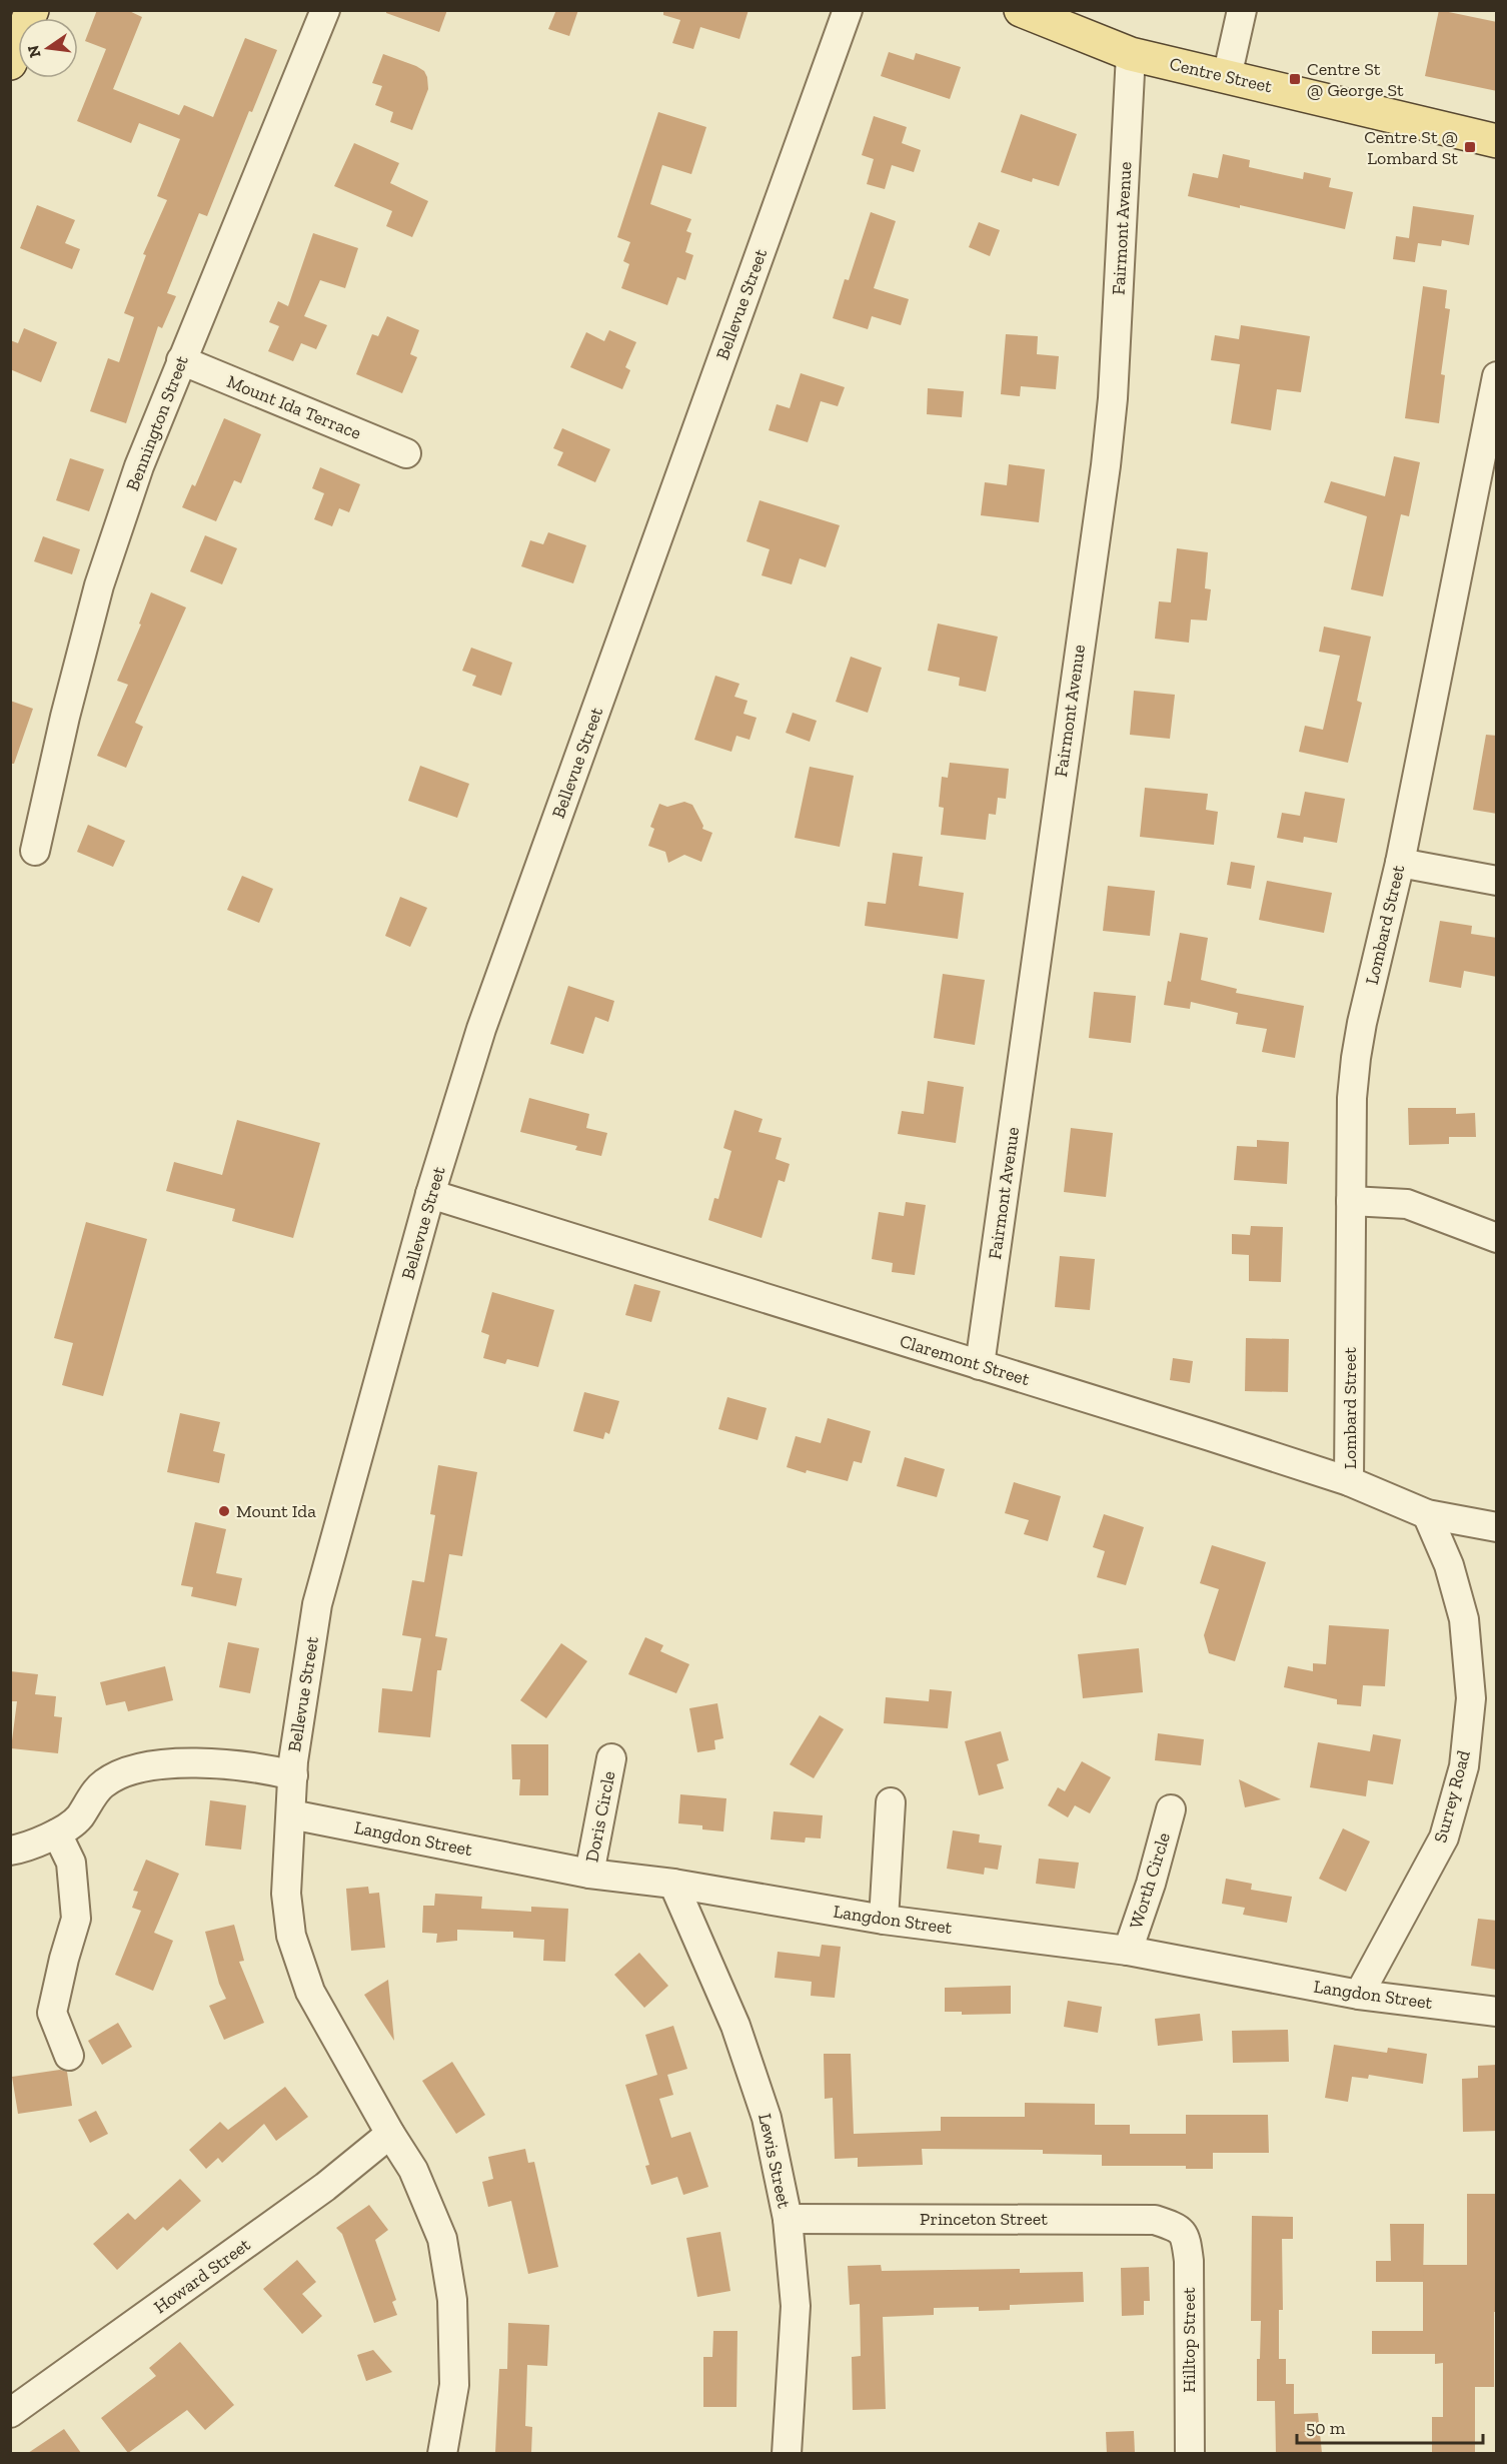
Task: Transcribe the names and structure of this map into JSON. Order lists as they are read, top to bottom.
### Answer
{
  "streets": {
    "main road": ["Centre Street"],
    "street": [
      "Fairmont Avenue",
      "Bellevue Street",
      "Mount Ida Terrace",
      "Bennington Street",
      "Lombard Street",
      "Claremont Street",
      "Surrey Road",
      "Doris Circle",
      "Langdon Street",
      "Worth Circle",
      "Lewis Street",
      "Princeton Street",
      "Howard Street",
      "Hilltop Street"
    ]
  },
  "crossings": [
    ["Centre Street", "Fairmont Avenue"],
    ["Fairmont Avenue", "Claremont Street"],
    ["Bellevue Street", "Claremont Street"],
    ["Bellevue Street", "Langdon Street"],
    ["Bellevue Street", "Howard Street"],
    ["Mount Ida Terrace", "Bennington Street"],
    ["Lombard Street", "Claremont Street"],
    ["Claremont Street", "Surrey Road"],
    ["Surrey Road", "Langdon Street"],
    ["Doris Circle", "Langdon Street"],
    ["Langdon Street", "Worth Circle"],
    ["Langdon Street", "Lewis Street"],
    ["Lewis Street", "Princeton Street"],
    ["Princeton Street", "Hilltop Street"]
  ],
  "places": {
    "transit": ["Centre St @ George St", "Centre St @ Lombard St"],
    "other": ["Mount Ida"]
  },
  "scale_bar": "50 m",
  "north": "left"
}
